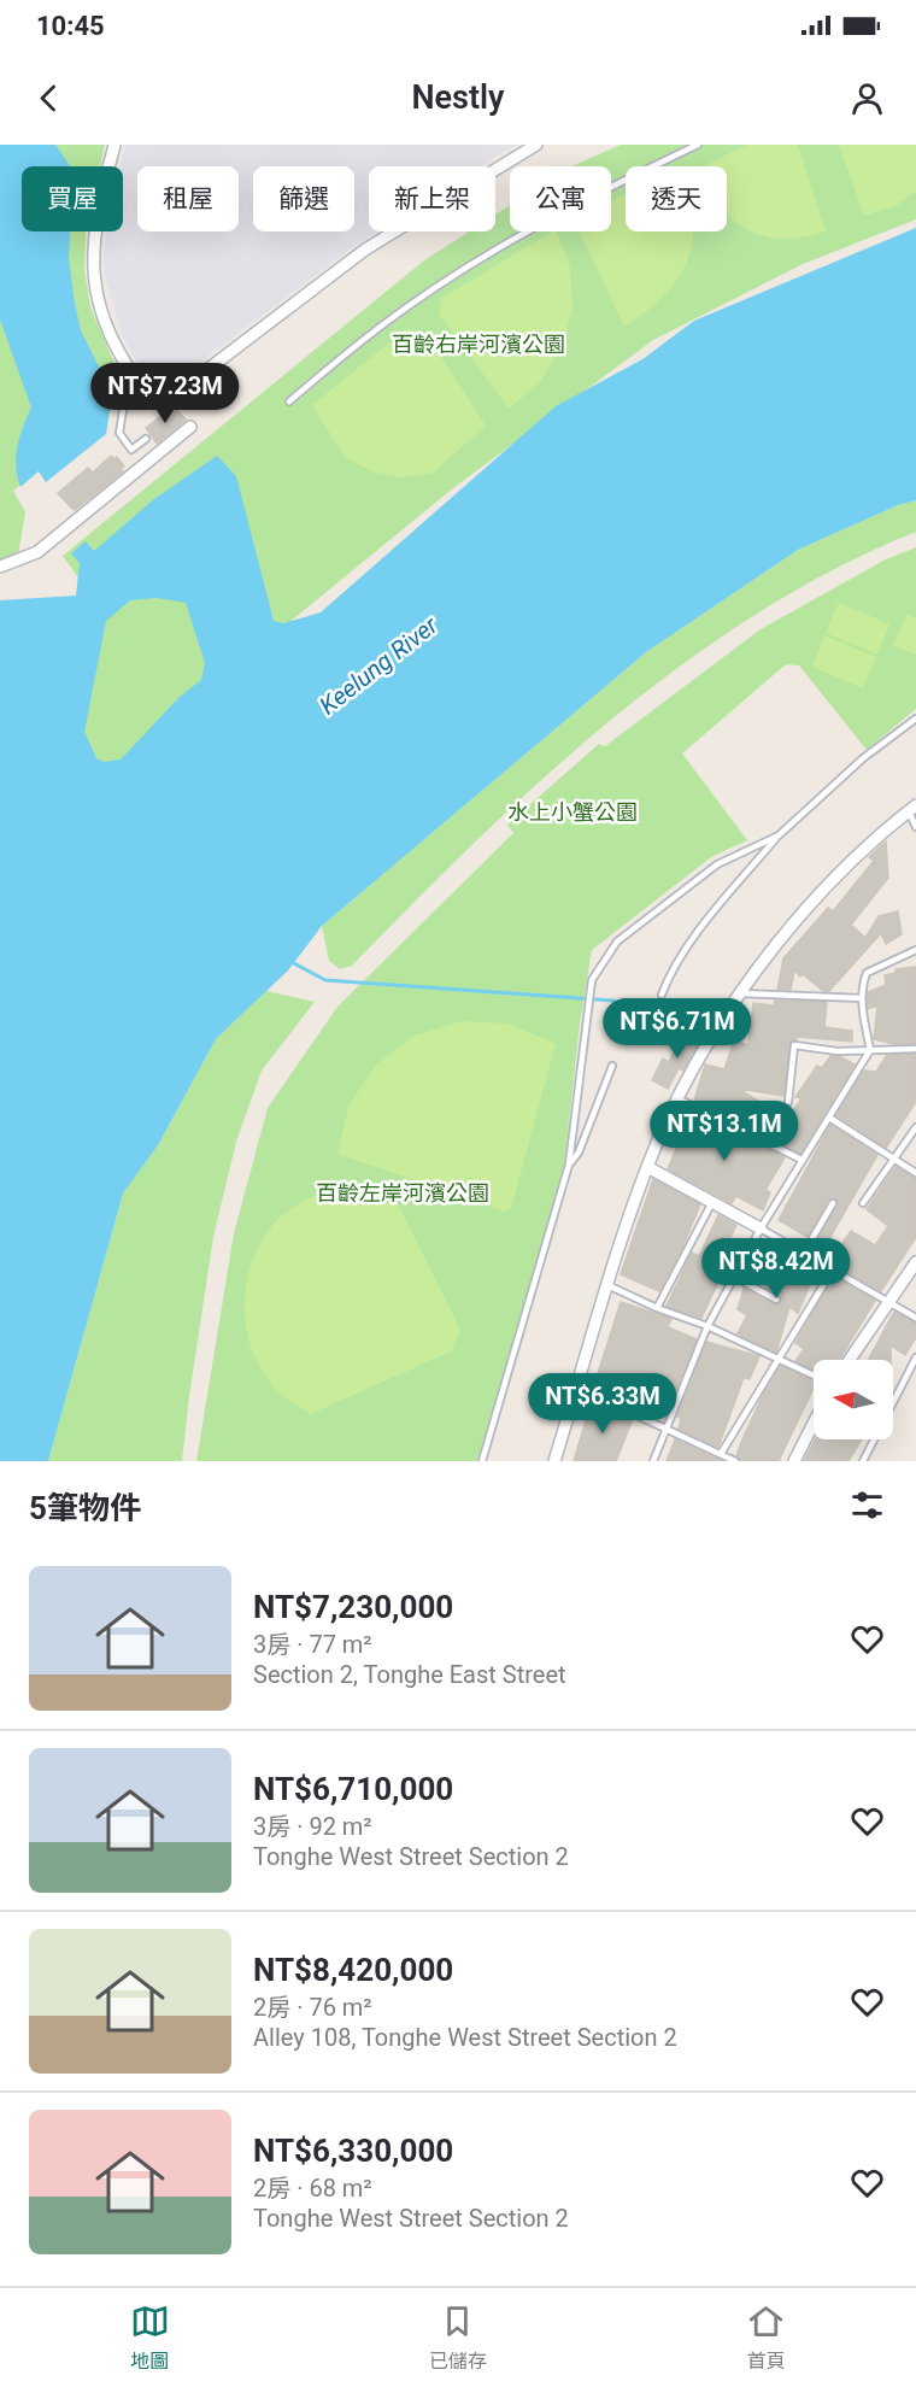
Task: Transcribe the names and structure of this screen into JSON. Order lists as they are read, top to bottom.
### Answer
{
  "water": ["Keelung River"],
  "parks": ["百齡右岸河濱公園", "水上小蟹公園", "百齡左岸河濱公園"],
  "north": "left",
  "page": {
    "status": "10:45",
    "header": "Nestly",
    "chip": [
      "買屋",
      "租屋",
      "篩選",
      "新上架",
      "公寓",
      "透天"
    ],
    "price": [
      "NT$7.23M",
      "NT$6.71M",
      "NT$13.1M",
      "NT$8.42M",
      "NT$6.33M"
    ],
    "heading": "5筆物件",
    "list": [
      {
        "name": "NT$7,230,000",
        "note": "3房 · 77 m² · Section 2, Tonghe East Street"
      },
      {
        "name": "NT$6,710,000",
        "note": "3房 · 92 m² · Tonghe West Street Section 2"
      },
      {
        "name": "NT$8,420,000",
        "note": "2房 · 76 m² · Alley 108, Tonghe West Street Section 2"
      },
      {
        "name": "NT$6,330,000",
        "note": "2房 · 68 m² · Tonghe West Street Section 2"
      }
    ],
    "tabs": ["地圖", "已儲存", "首頁"]
  }
}
